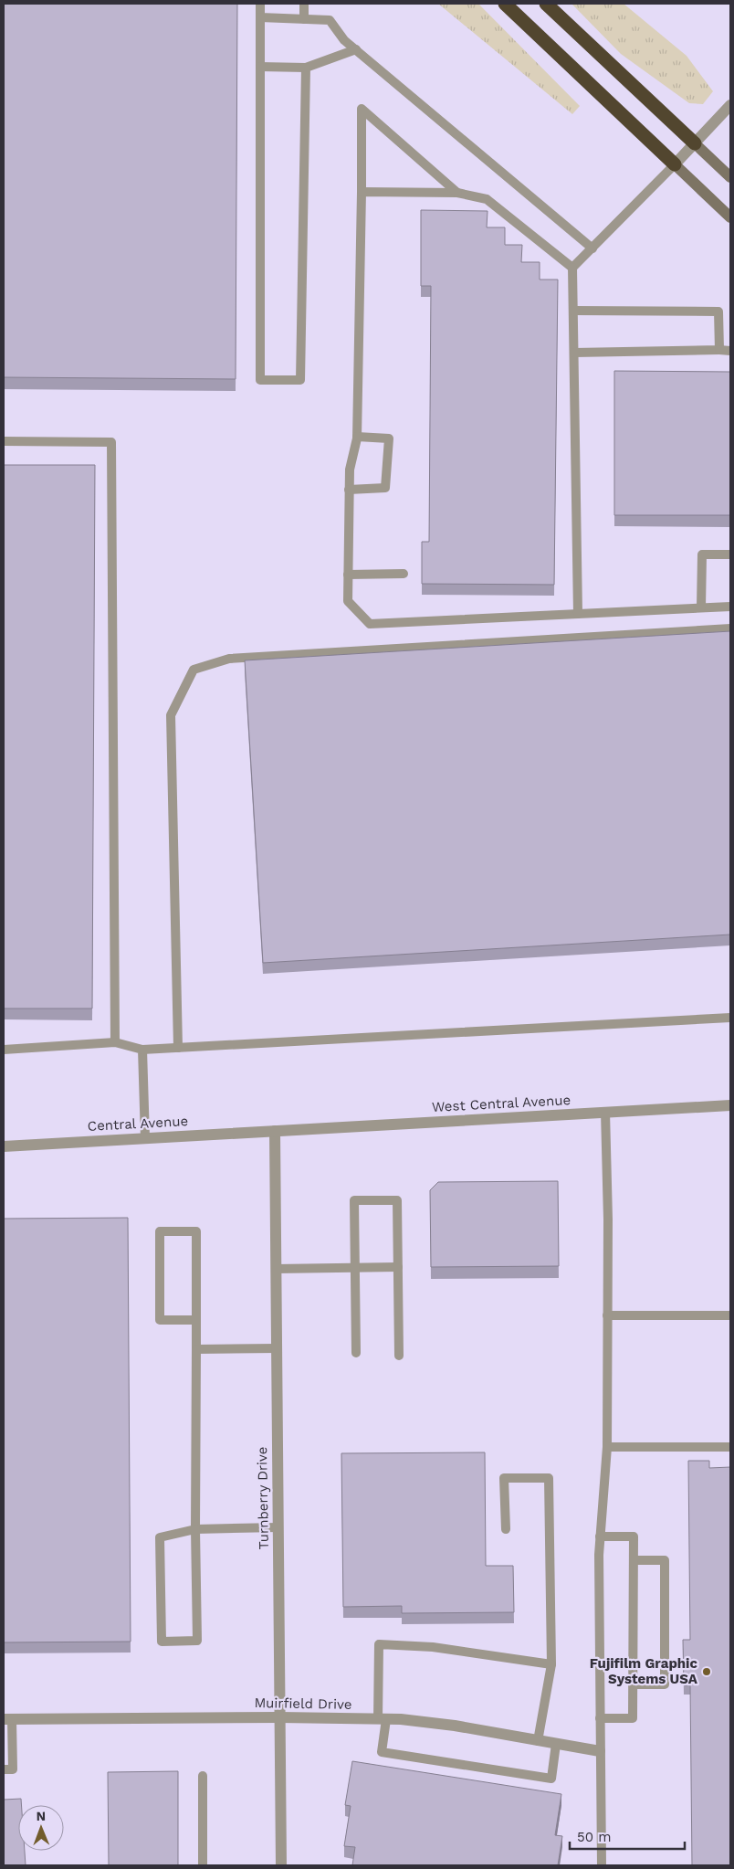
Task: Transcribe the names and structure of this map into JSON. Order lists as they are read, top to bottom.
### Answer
{
  "streets": {
    "street": [
      "West Central Avenue",
      "Central Avenue",
      "Turnberry Drive",
      "Muirfield Drive"
    ]
  },
  "crossings": [
    ["West Central Avenue", "Central Avenue"],
    ["West Central Avenue", "Turnberry Drive"],
    ["Central Avenue", "Turnberry Drive"],
    ["Turnberry Drive", "Muirfield Drive"]
  ],
  "places": ["Fujifilm Graphic Systems USA"],
  "scale_bar": "50 m",
  "north": "top"
}
